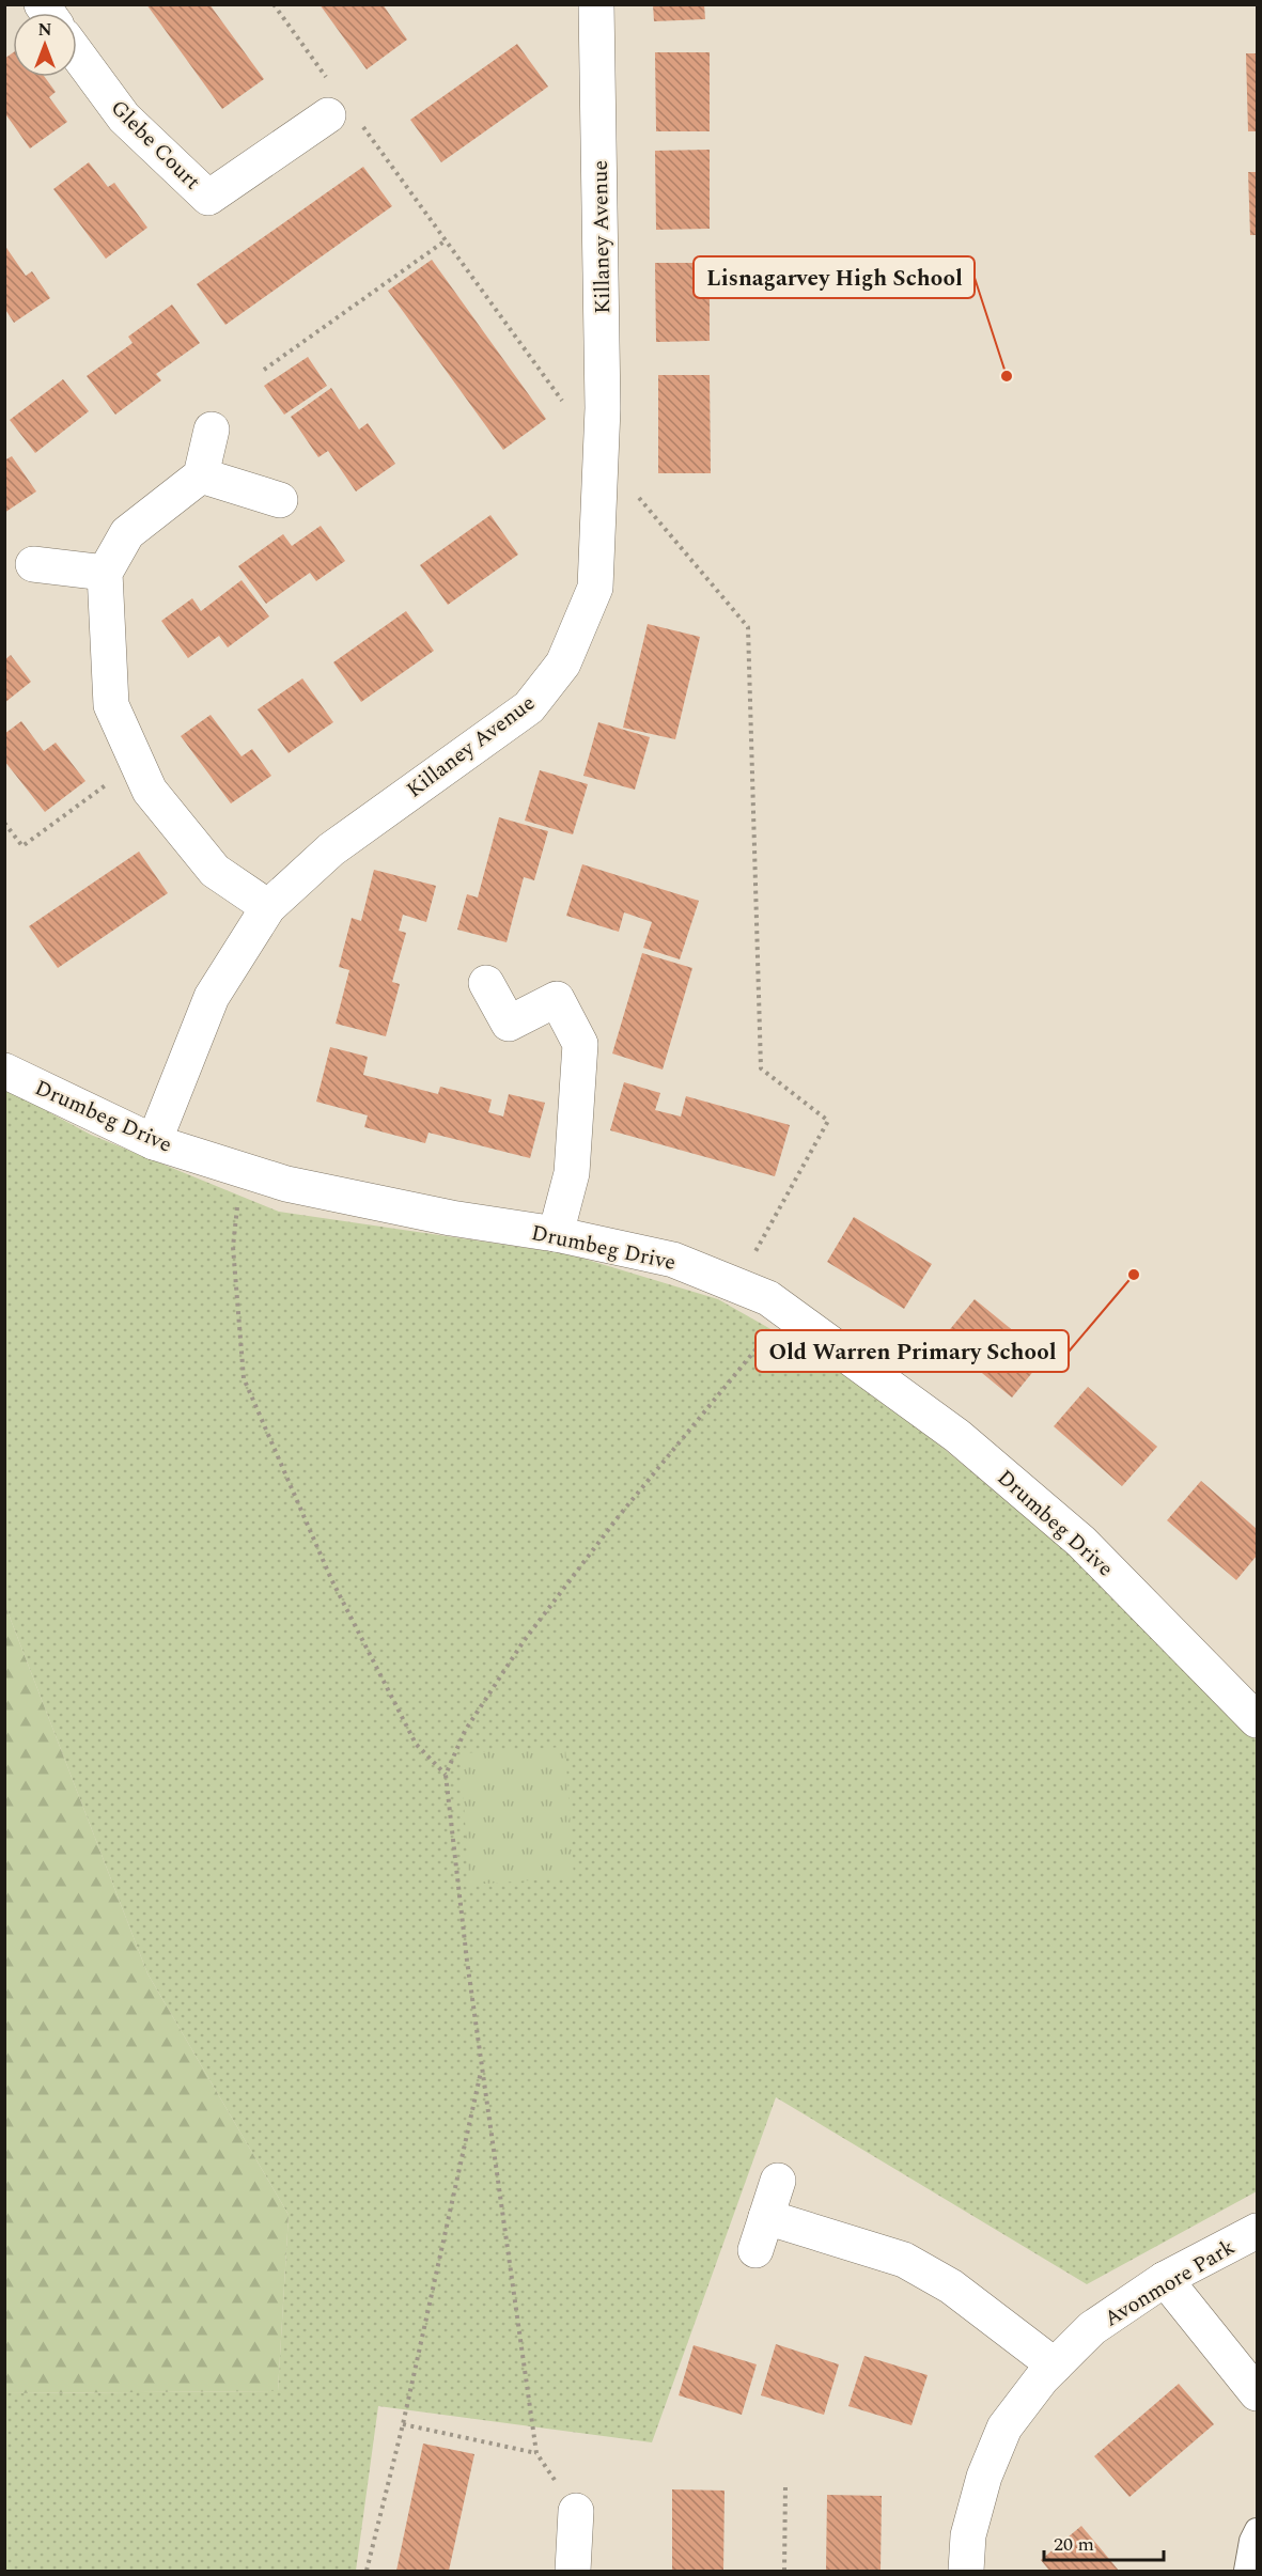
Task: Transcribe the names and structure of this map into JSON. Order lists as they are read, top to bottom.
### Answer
{
  "streets": {
    "street": [
      "Glebe Court",
      "Killaney Avenue",
      "Drumbeg Drive",
      "Avonmore Park"
    ]
  },
  "crossings": [
    ["Killaney Avenue", "Drumbeg Drive"]
  ],
  "places": ["Lisnagarvey High School", "Old Warren Primary School"],
  "scale_bar": "20 m",
  "north": "top"
}
